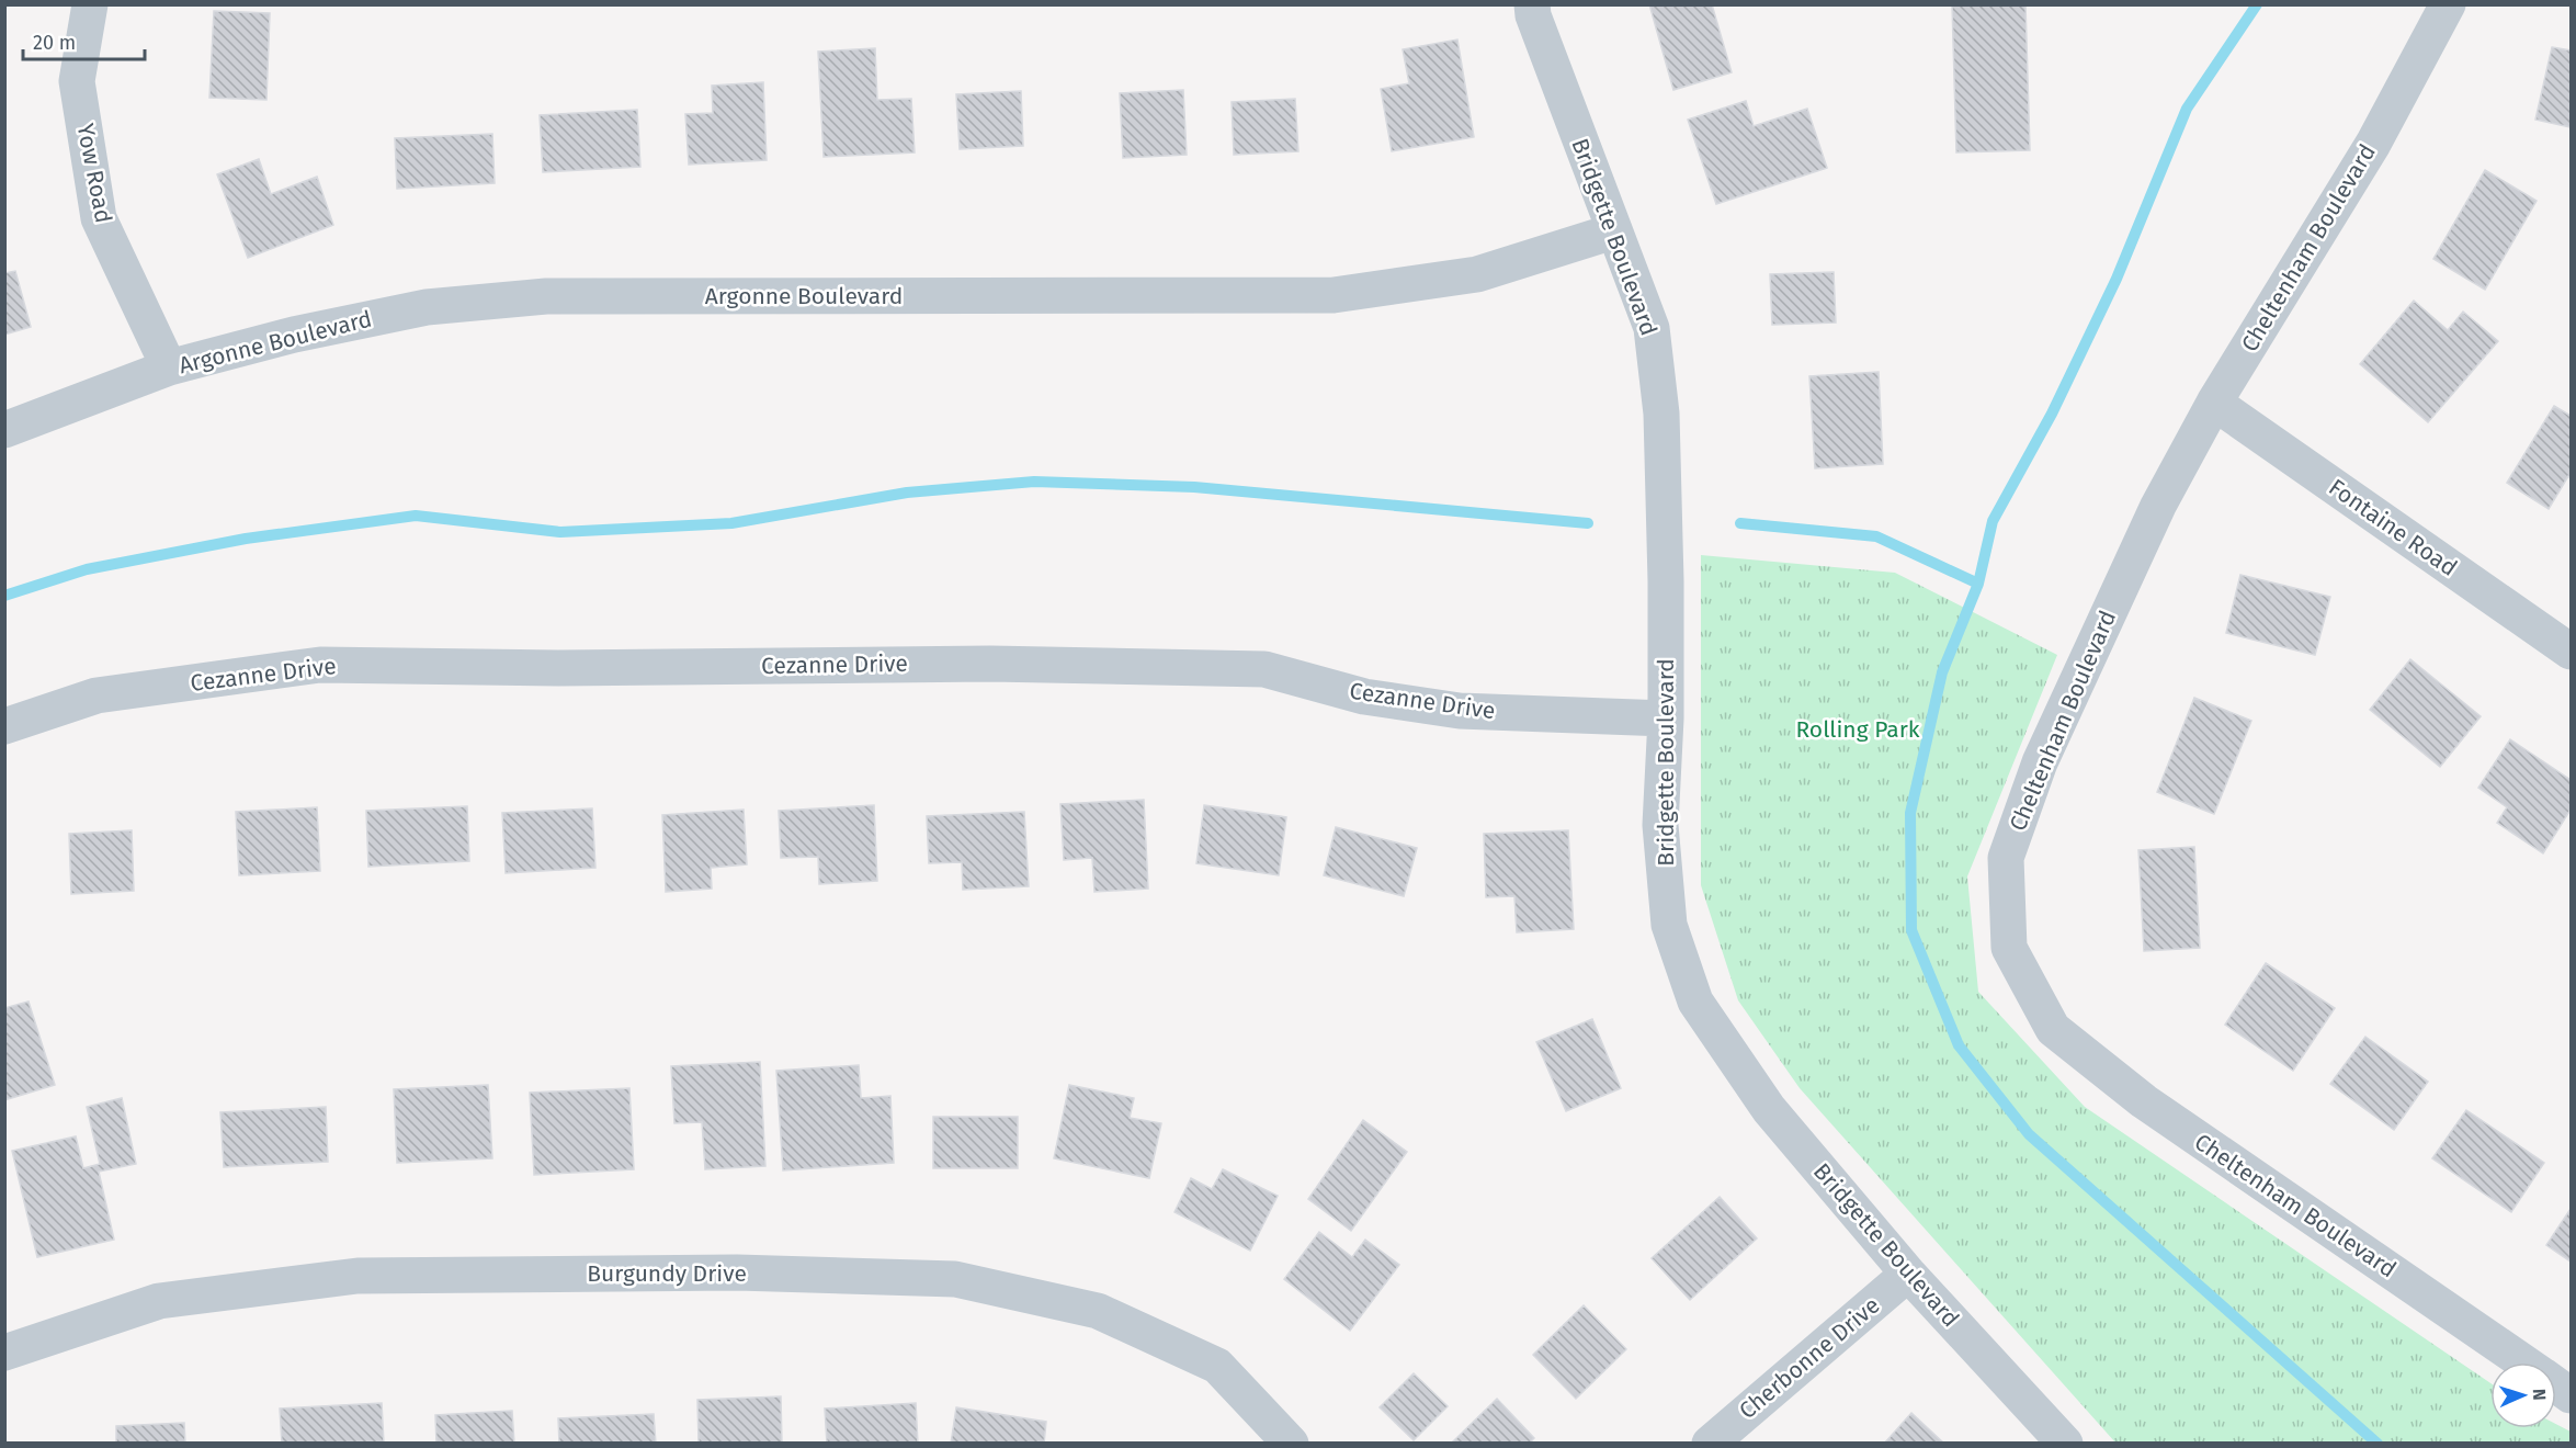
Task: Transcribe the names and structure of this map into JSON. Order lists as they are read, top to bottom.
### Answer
{
  "streets": {
    "street": [
      "Yow Road",
      "Bridgette Boulevard",
      "Cheltenham Boulevard",
      "Argonne Boulevard",
      "Fontaine Road",
      "Cezanne Drive",
      "Burgundy Drive",
      "Cherbonne Drive"
    ]
  },
  "crossings": [
    ["Yow Road", "Argonne Boulevard"],
    ["Bridgette Boulevard", "Argonne Boulevard"],
    ["Bridgette Boulevard", "Cezanne Drive"],
    ["Bridgette Boulevard", "Cherbonne Drive"],
    ["Cheltenham Boulevard", "Fontaine Road"]
  ],
  "parks": ["Rolling Park"],
  "scale_bar": "20 m",
  "north": "right"
}
